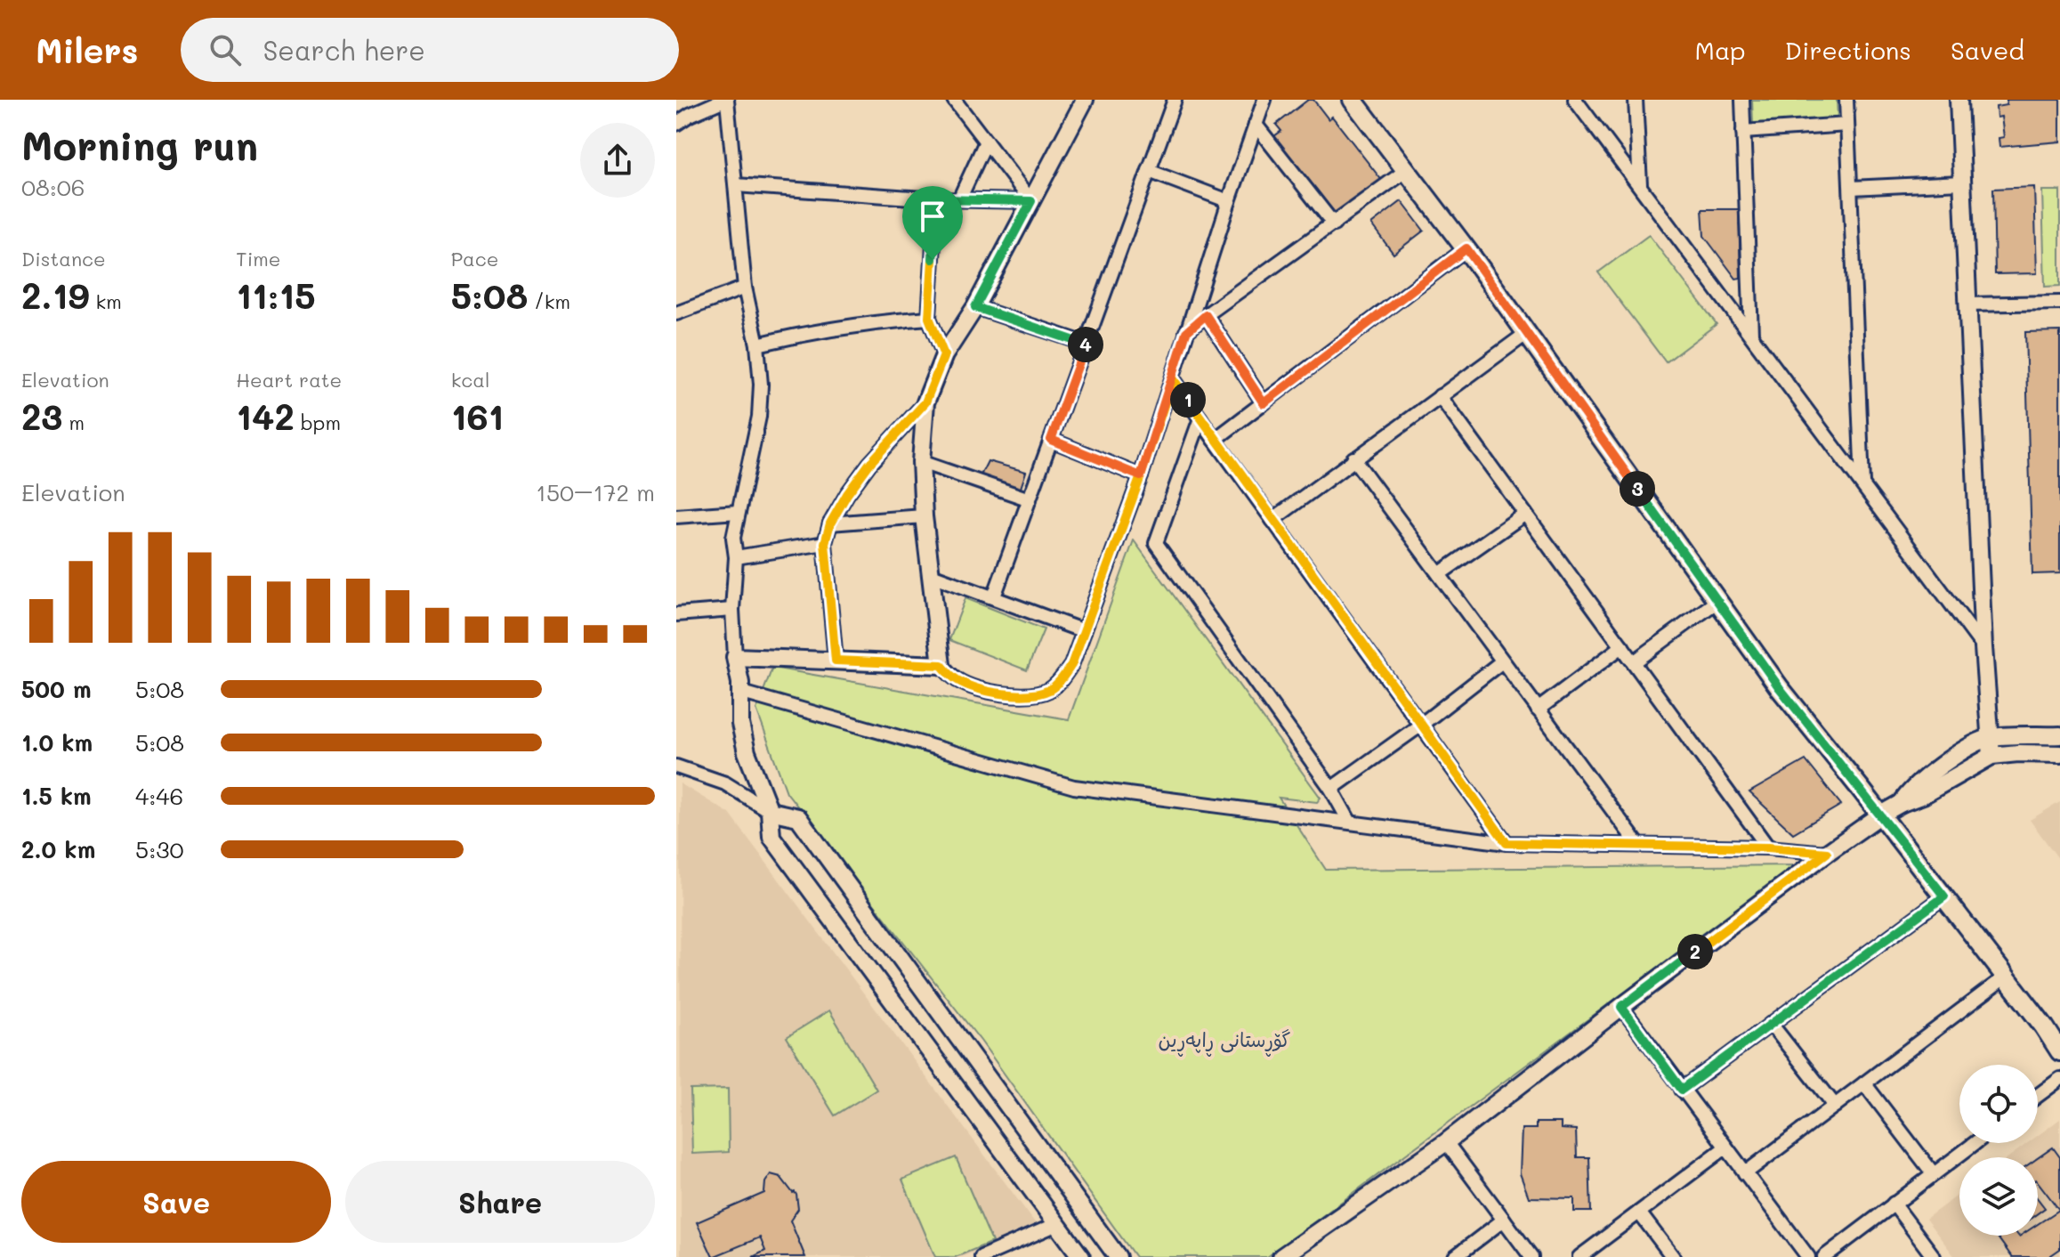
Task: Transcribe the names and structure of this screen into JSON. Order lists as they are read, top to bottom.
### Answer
{
  "parks": ["گۆڕستانی ڕاپەڕین"],
  "page": {
    "header": "Milers",
    "search": "Search here",
    "nav": ["Map", "Directions", "Saved"],
    "heading": ["Morning run", "08:06"],
    "stats": [
      ["Distance", "2.19 km"],
      ["Time", "11:15"],
      ["Pace", "5:08 /km"],
      ["Elevation", "23 m"],
      ["Heart rate", "142 bpm"],
      ["kcal", "161"]
    ],
    "pins": [
      "4",
      "1",
      "3",
      "2"
    ],
    "chart": ["Elevation", "150–172 m"],
    "list": [
      {
        "name": "500 m",
        "note": "5:08"
      },
      {
        "name": "1.0 km",
        "note": "5:08"
      },
      {
        "name": "1.5 km",
        "note": "4:46"
      },
      {
        "name": "2.0 km",
        "note": "5:30"
      }
    ],
    "buttons": ["Save", "Share"]
  }
}
